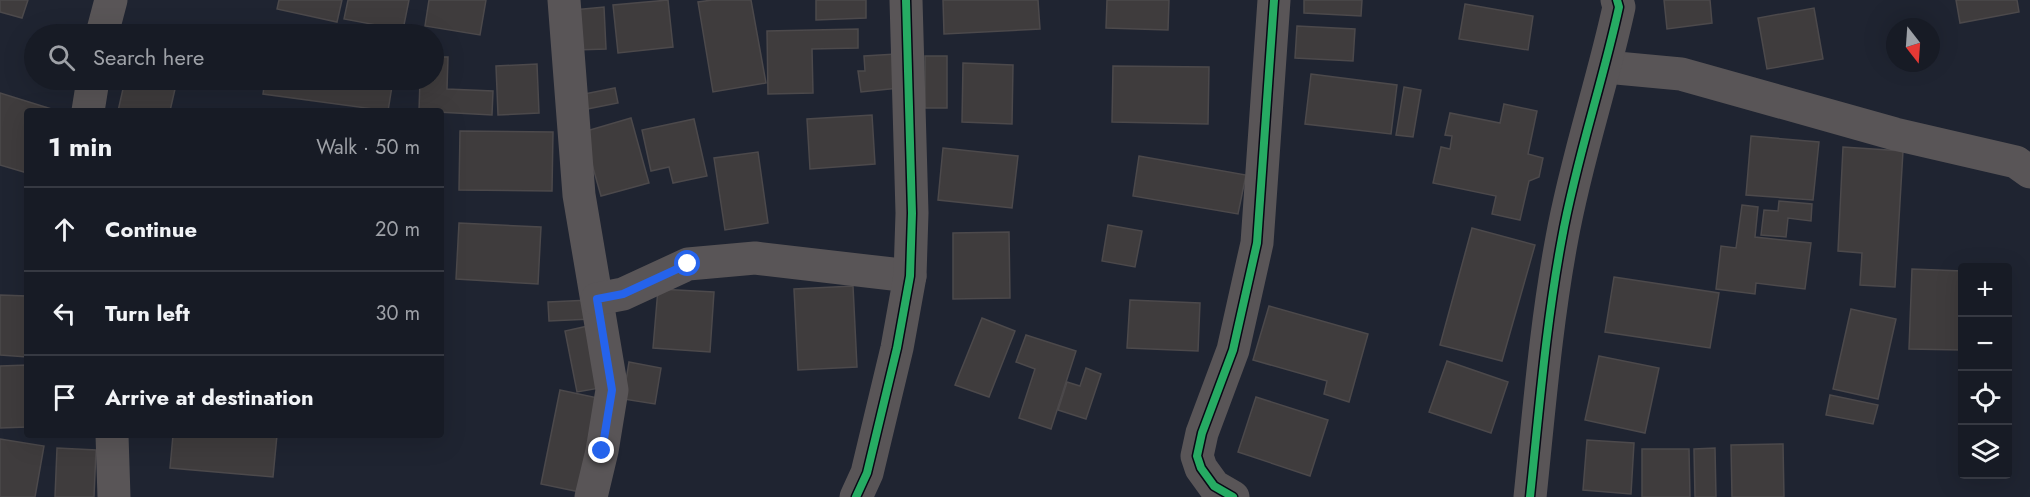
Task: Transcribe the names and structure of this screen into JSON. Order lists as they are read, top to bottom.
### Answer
{
  "north": "bottom",
  "page": {
    "search": "Search here",
    "heading": ["1 min", "Walk · 50 m"],
    "list": [
      ["Continue", "20 m"],
      ["Turn left", "30 m"],
      "Arrive at destination"
    ],
    "map_buttons": ["+", "−"]
  }
}
